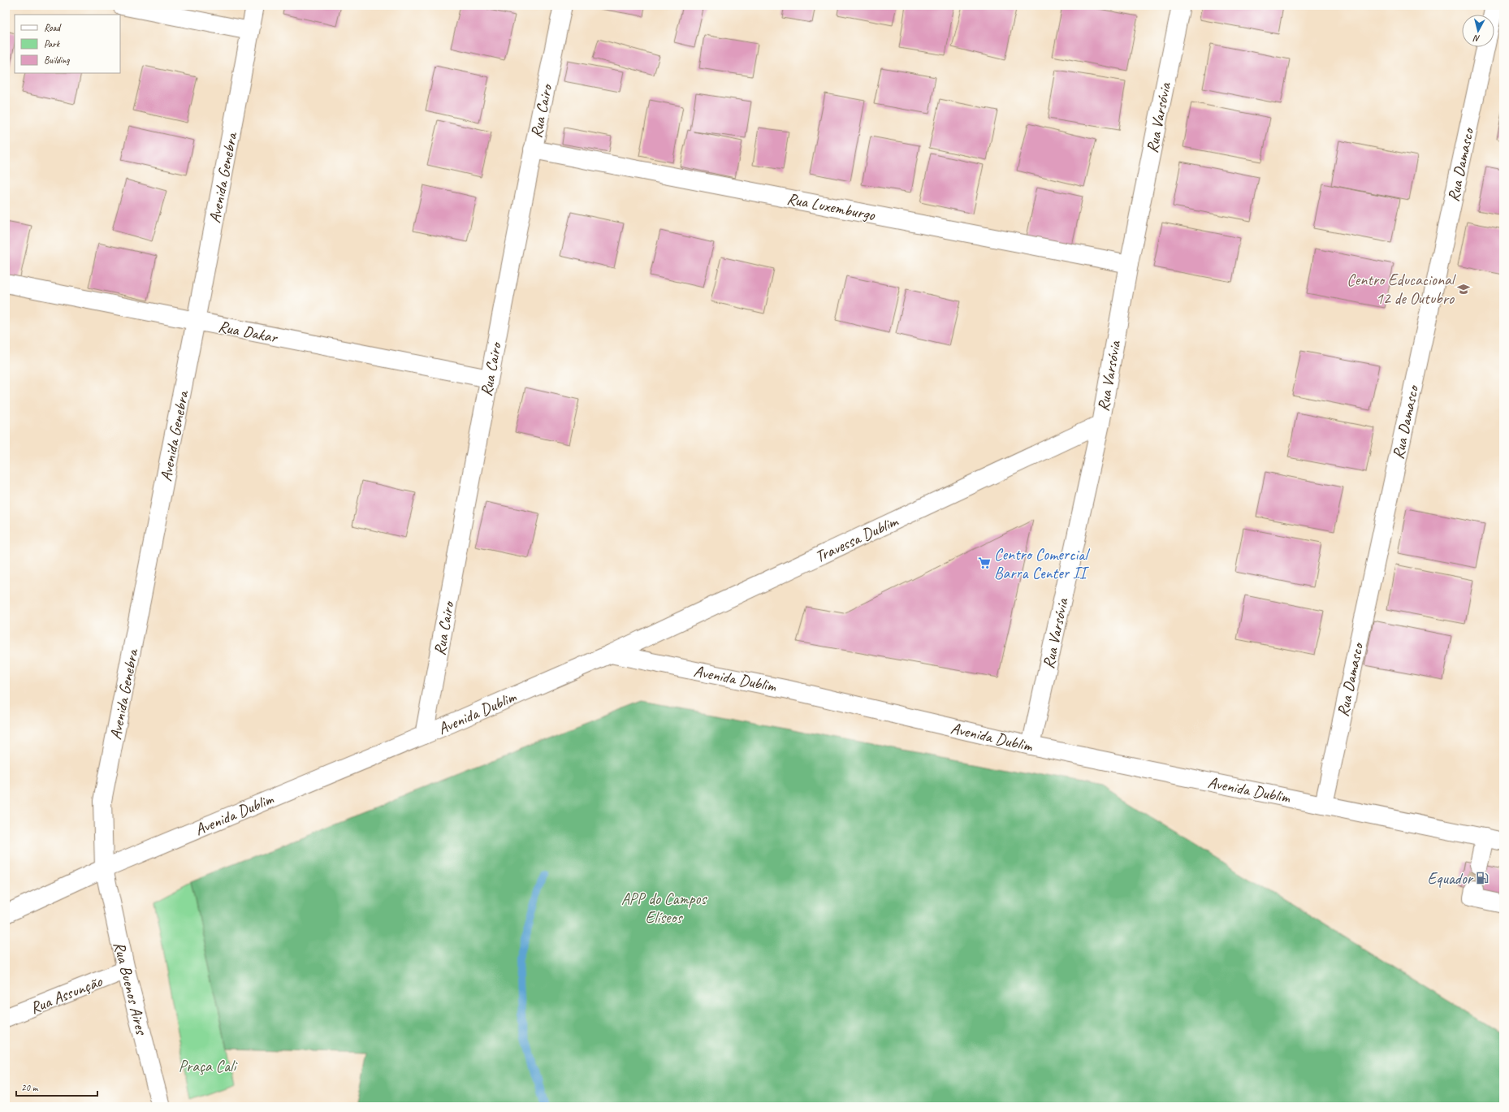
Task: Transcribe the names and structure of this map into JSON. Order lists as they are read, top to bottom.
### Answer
{
  "streets": {
    "street": [
      "Rua Cairo",
      "Rua Varsóvia",
      "Rua Damasco",
      "Avenida Genebra",
      "Rua Luxemburgo",
      "Rua Dakar",
      "Travessa Dublim",
      "Avenida Dublim",
      "Rua Buenos Aires",
      "Rua Assunção"
    ]
  },
  "crossings": [
    ["Rua Cairo", "Rua Luxemburgo"],
    ["Rua Cairo", "Rua Dakar"],
    ["Rua Cairo", "Avenida Dublim"],
    ["Rua Varsóvia", "Rua Luxemburgo"],
    ["Rua Varsóvia", "Travessa Dublim"],
    ["Rua Varsóvia", "Avenida Dublim"],
    ["Rua Damasco", "Avenida Dublim"],
    ["Avenida Genebra", "Rua Dakar"],
    ["Avenida Genebra", "Avenida Dublim"],
    ["Avenida Genebra", "Rua Buenos Aires"],
    ["Travessa Dublim", "Avenida Dublim"],
    ["Avenida Dublim", "Rua Buenos Aires"],
    ["Rua Buenos Aires", "Rua Assunção"]
  ],
  "parks": ["APP do Campos Elíseos", "Praça Cali"],
  "places": {
    "school or university": ["Centro Educacional 12 de Outubro"],
    "supermarket": ["Centro Comercial Barra Center II"],
    "fuel station": ["Equador"]
  },
  "legend": ["Road", "Park", "Building"],
  "scale_bar": "20 m",
  "north": "bottom"
}
